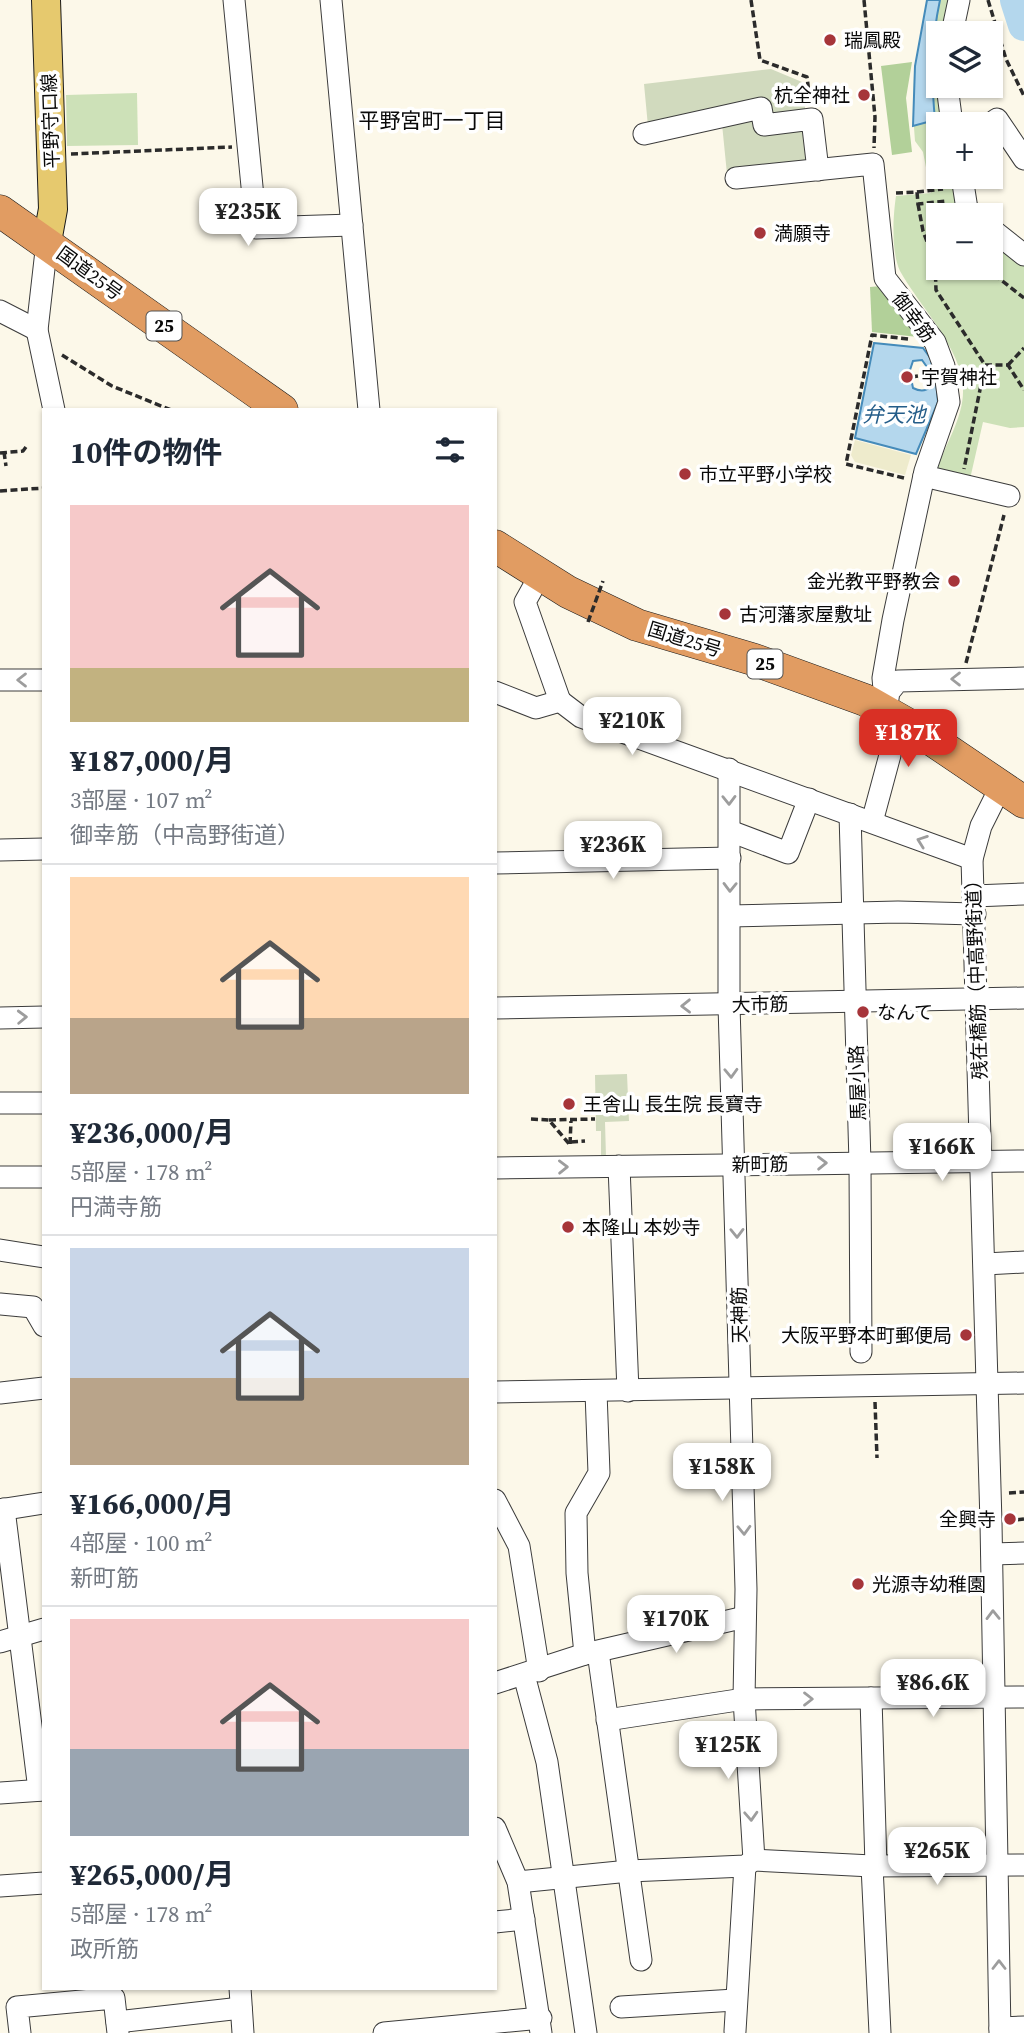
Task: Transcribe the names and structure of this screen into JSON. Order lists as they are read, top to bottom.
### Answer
{
  "streets": {
    "highway": ["国道25号", "25"],
    "main road": ["平野守口線"],
    "street": [
      "御幸筋",
      "残在橋筋（中高野街道）",
      "大市筋",
      "馬屋小路",
      "新町筋",
      "天神筋"
    ]
  },
  "crossings": [
    ["平野守口線", "国道25号"],
    ["国道25号", "御幸筋"],
    ["国道25号", "残在橋筋（中高野街道）"],
    ["残在橋筋（中高野街道）", "大市筋"],
    ["残在橋筋（中高野街道）", "新町筋"],
    ["大市筋", "馬屋小路"],
    ["大市筋", "天神筋"],
    ["馬屋小路", "新町筋"],
    ["新町筋", "天神筋"]
  ],
  "one_way": ["新町筋"],
  "districts": ["平野宮町一丁目"],
  "water": ["弁天池"],
  "places": [
    "瑞鳳殿",
    "杭全神社",
    "満願寺",
    "宇賀神社",
    "市立平野小学校",
    "金光教平野教会",
    "古河藩家屋敷址",
    "なんて",
    "王舎山 長生院 長寶寺",
    "本隆山 本妙寺",
    "大阪平野本町郵便局",
    "全興寺",
    "光源寺幼稚園"
  ],
  "page": {
    "map_buttons": ["+", "−"],
    "price": [
      "¥235K",
      "¥210K",
      "¥187K",
      "¥236K",
      "¥166K",
      "¥158K",
      "¥170K",
      "¥86.6K",
      "¥125K",
      "¥265K"
    ],
    "heading": "10件の物件",
    "list": [
      {
        "name": "¥187,000/月",
        "note": "3部屋 · 107 m² · 御幸筋（中高野街道）"
      },
      {
        "name": "¥236,000/月",
        "note": "5部屋 · 178 m² · 円満寺筋"
      },
      {
        "name": "¥166,000/月",
        "note": "4部屋 · 100 m² · 新町筋"
      },
      {
        "name": "¥265,000/月",
        "note": "5部屋 · 178 m² · 政所筋"
      }
    ]
  }
}
